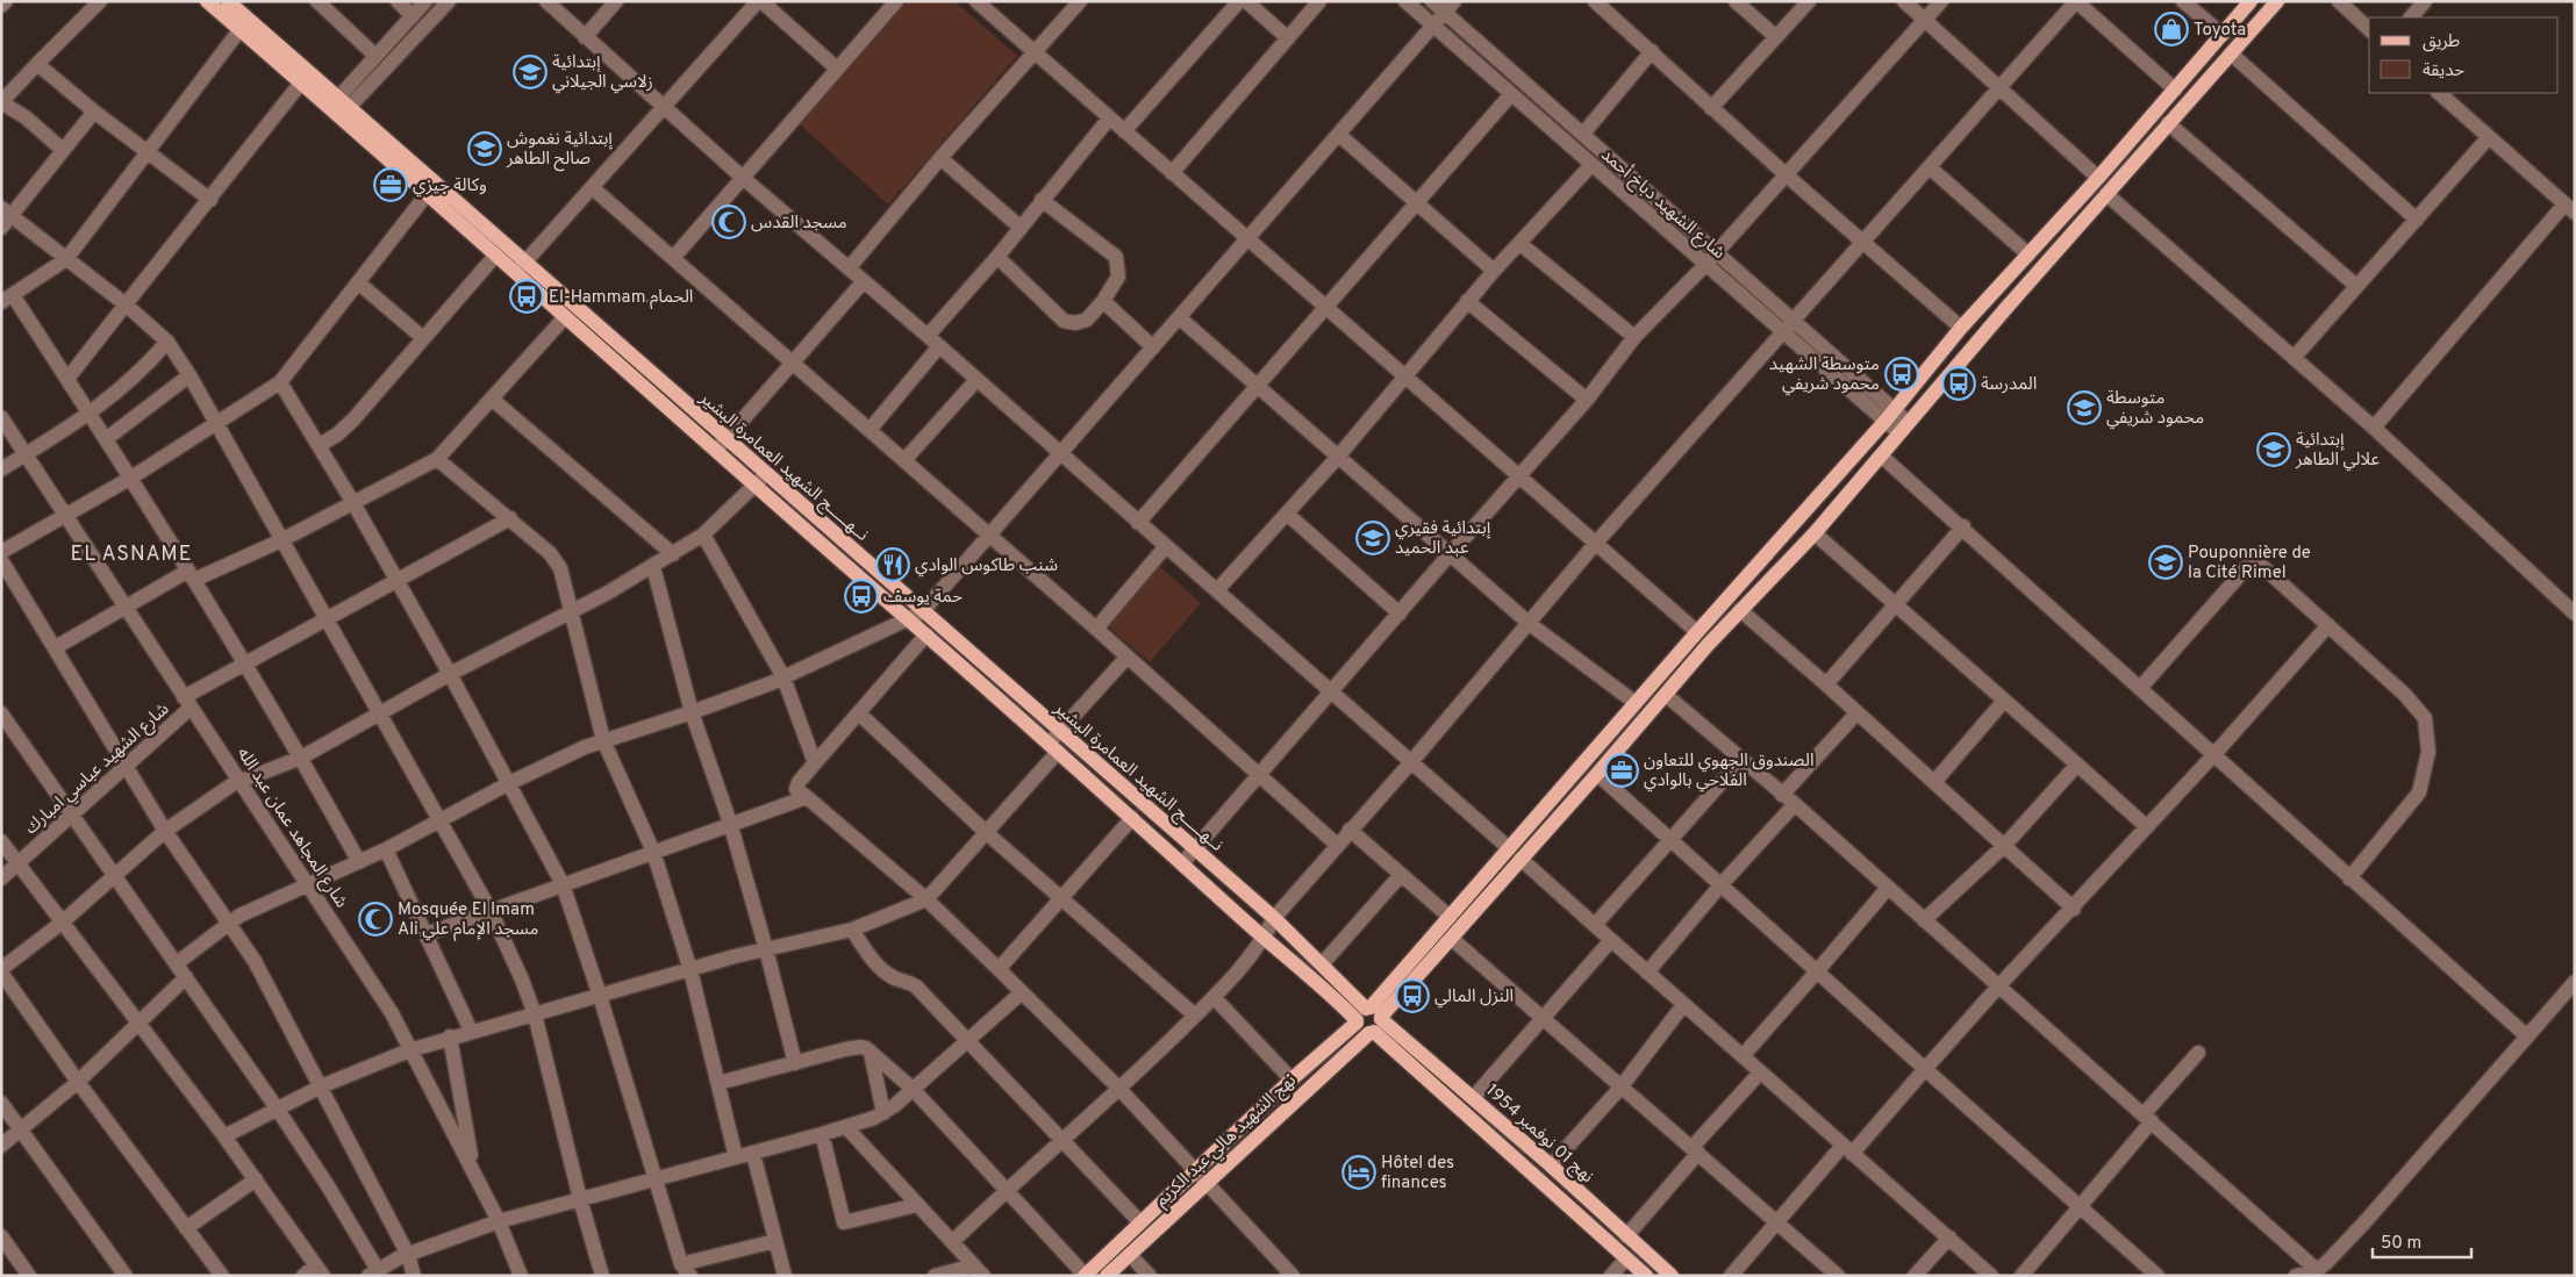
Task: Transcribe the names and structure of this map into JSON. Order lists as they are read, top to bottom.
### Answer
{
  "streets": {
    "main road": ["نــهـــــج الشهيد العمامرة البشير", "نهج 01 نوفمبر 1954", "نهج الشهيد هالي عبد الكريم"],
    "street": ["شارع الشهيد دباخ أحمد", "شارع الشهيد عباسي امبارك", "شارع المجاهد عمان عبد الله"]
  },
  "crossings": [
    ["نــهـــــج الشهيد العمامرة البشير", "نهج 01 نوفمبر 1954"],
    ["نــهـــــج الشهيد العمامرة البشير", "نهج الشهيد هالي عبد الكريم"],
    ["شارع الشهيد عباسي امبارك", "شارع المجاهد عمان عبد الله"],
    ["نهج 01 نوفمبر 1954", "نهج الشهيد هالي عبد الكريم"]
  ],
  "districts": ["EL ASNAME"],
  "places": {
    "shop": ["Toyota"],
    "school or university": [
      "إبتدائية زلاسي الجيلاني",
      "إبتدائية نغموش صالح الطاهر",
      "متوسطة محمود شريفي",
      "إبتدائية علالي الطاهر",
      "إبتدائية فقيري عبد الحميد",
      "Pouponnière de la Cité Rimel"
    ],
    "office": ["وكالة جيزي", "الصندوق الجهوي للتعاون الفلاحي بالوادي"],
    "mosque": ["مسجد القدس", "Mosquée El Imam Ali,مسجد الإمام علي"],
    "bus stop": [
      "El-Hammam,الحمام",
      "متوسطة الشهيد محمود شريفي",
      "المدرسة",
      "حمة يوسف",
      "النزل المالي"
    ],
    "restaurant": ["شنب طاكوس الوادي"],
    "hotel": ["Hôtel des finances"]
  },
  "legend": ["طريق", "حديقة"],
  "scale_bar": "50 m"
}
